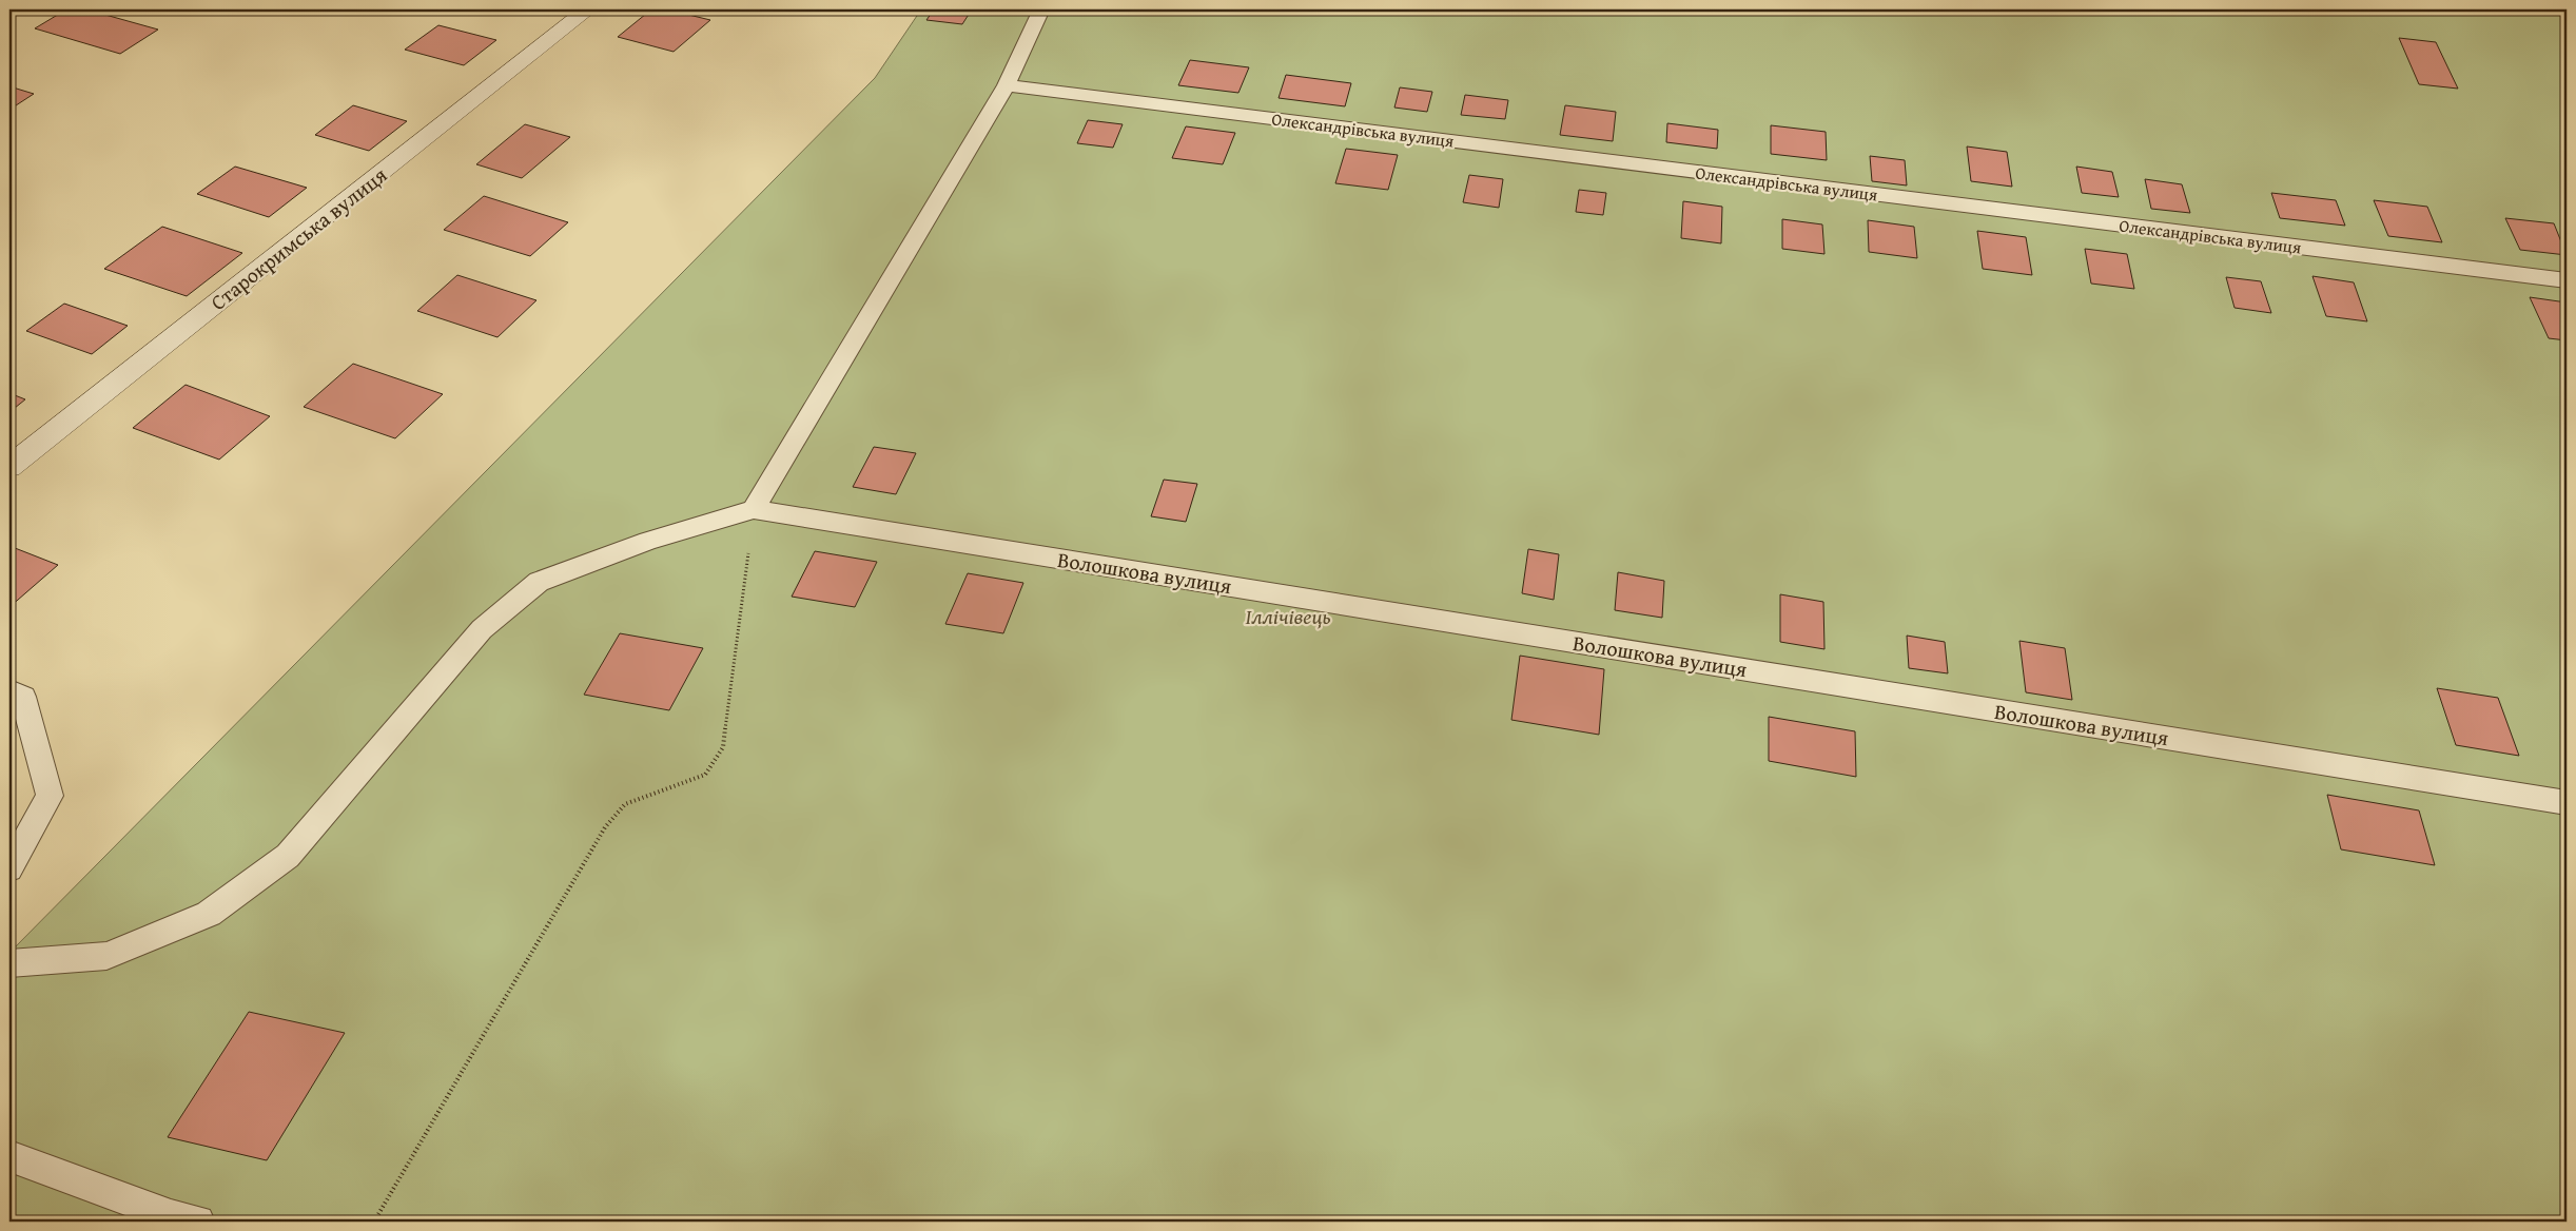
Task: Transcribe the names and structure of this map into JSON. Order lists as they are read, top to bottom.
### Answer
{
  "streets": {
    "street": ["Старокримська вулиця"],
    "lane": ["Олександрівська вулиця", "Волошкова вулиця"]
  },
  "parks": ["Іллічівець"]
}
